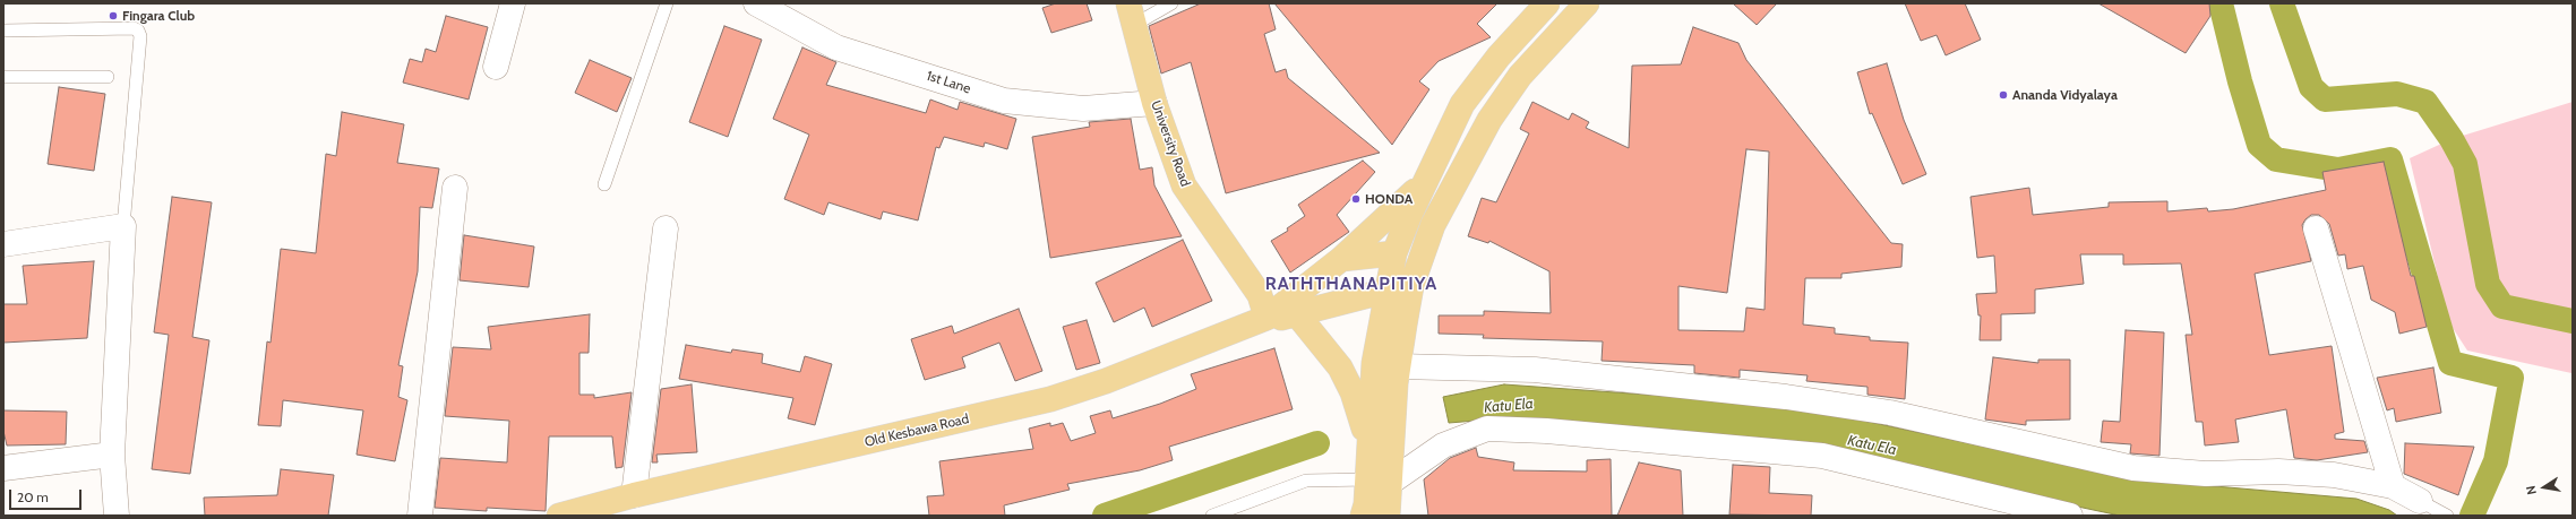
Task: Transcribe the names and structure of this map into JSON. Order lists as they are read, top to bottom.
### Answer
{
  "streets": {
    "main road": ["University Road", "Old Kesbawa Road"],
    "street": ["1st Lane"]
  },
  "crossings": [
    ["1st Lane", "University Road"],
    ["University Road", "Old Kesbawa Road"]
  ],
  "districts": ["RATHTHANAPITIYA"],
  "water": ["Katu Ela"],
  "places": ["Fingara Club", "Ananda Vidyalaya", "HONDA"],
  "scale_bar": "20 m",
  "north": "left"
}
